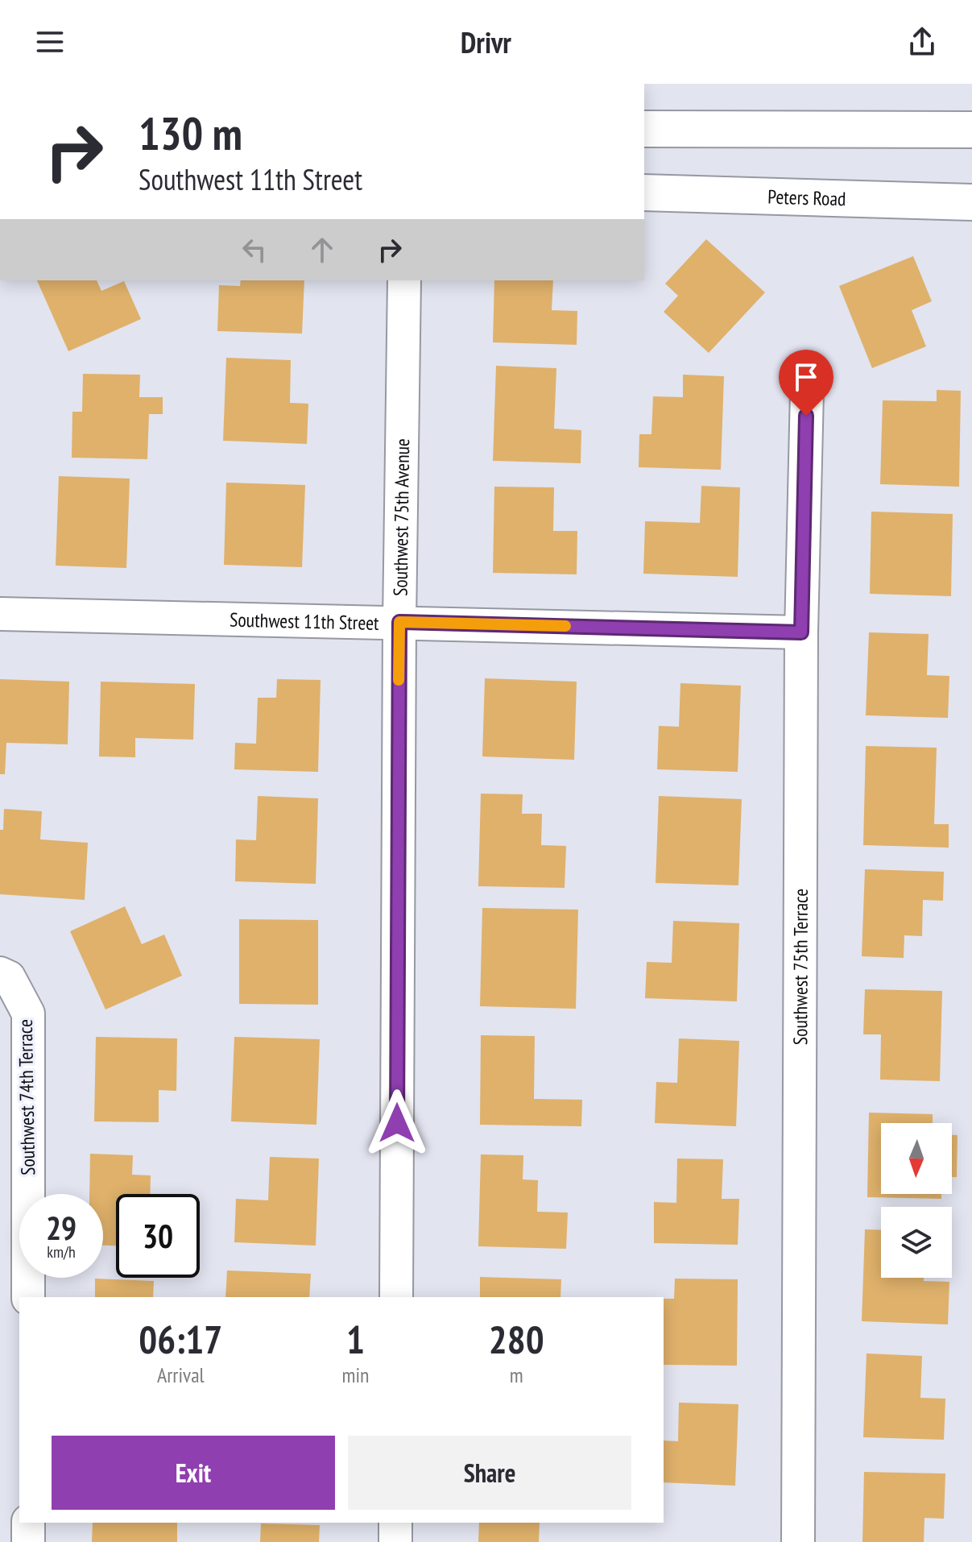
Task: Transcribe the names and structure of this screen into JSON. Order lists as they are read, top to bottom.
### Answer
{
  "streets": {
    "main road": ["Peters Road"],
    "street": [
      "Southwest 75th Avenue",
      "Southwest 11th Street",
      "Southwest 75th Terrace",
      "Southwest 74th Terrace"
    ]
  },
  "crossings": [
    ["Southwest 75th Avenue", "Southwest 11th Street"],
    ["Southwest 11th Street", "Southwest 75th Terrace"]
  ],
  "north": "bottom",
  "page": {
    "header": "Drivr",
    "turn": ["130 m", "Southwest 11th Street"],
    "speed": "29 km/h",
    "limit": "30",
    "eta": [
      "06:17",
      "Arrival",
      "1",
      "min",
      "280",
      "m"
    ],
    "buttons": ["Exit", "Share"]
  }
}
